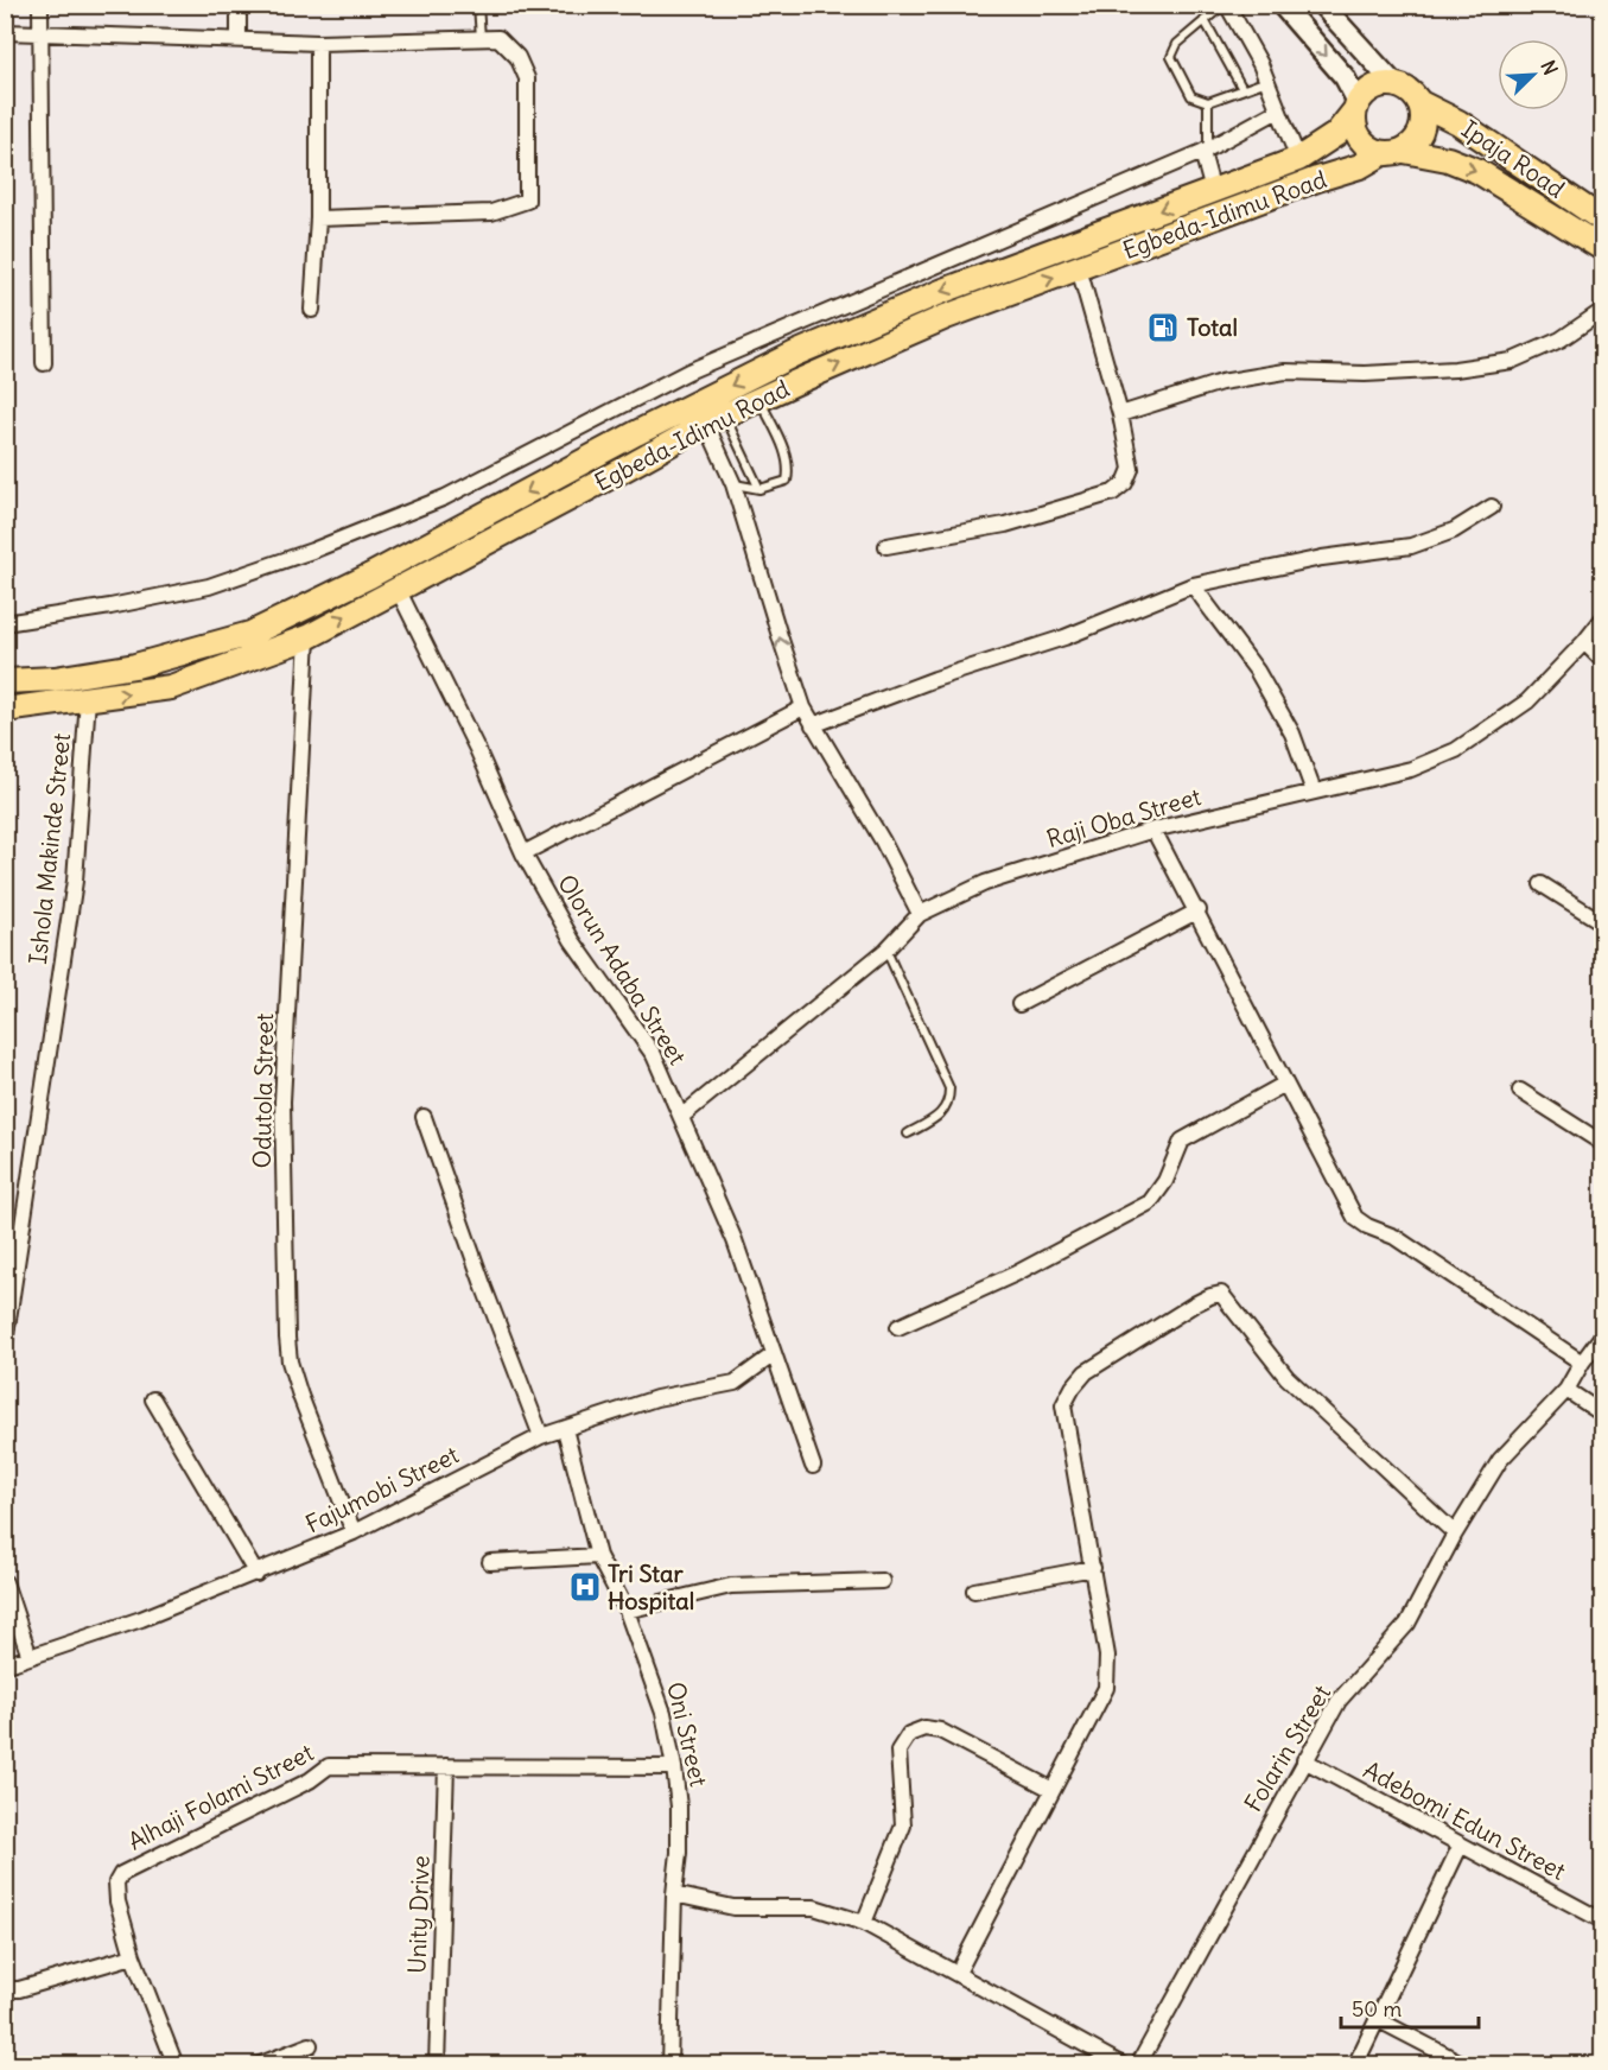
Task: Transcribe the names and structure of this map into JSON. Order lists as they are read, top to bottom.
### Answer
{
  "streets": {
    "main road": ["Ipaja Road", "Egbeda-Idimu Road"],
    "street": [
      "Raji Oba Street",
      "Ishola Makinde Street",
      "Olorun Adaba Street",
      "Odutola Street",
      "Fajumobi Street",
      "Oni Street",
      "Folarin Street",
      "Alhaji Folami Street",
      "Adebomi Edun Street",
      "Unity Drive"
    ]
  },
  "crossings": [
    ["Ipaja Road", "Egbeda-Idimu Road"],
    ["Egbeda-Idimu Road", "Ishola Makinde Street"],
    ["Egbeda-Idimu Road", "Olorun Adaba Street"],
    ["Egbeda-Idimu Road", "Odutola Street"],
    ["Raji Oba Street", "Olorun Adaba Street"],
    ["Olorun Adaba Street", "Fajumobi Street"],
    ["Odutola Street", "Fajumobi Street"],
    ["Fajumobi Street", "Oni Street"],
    ["Oni Street", "Alhaji Folami Street"],
    ["Folarin Street", "Adebomi Edun Street"],
    ["Alhaji Folami Street", "Unity Drive"]
  ],
  "places": {
    "fuel station": ["Total"],
    "hospital": ["Tri Star Hospital"]
  },
  "scale_bar": "50 m",
  "north": "top right"
}
